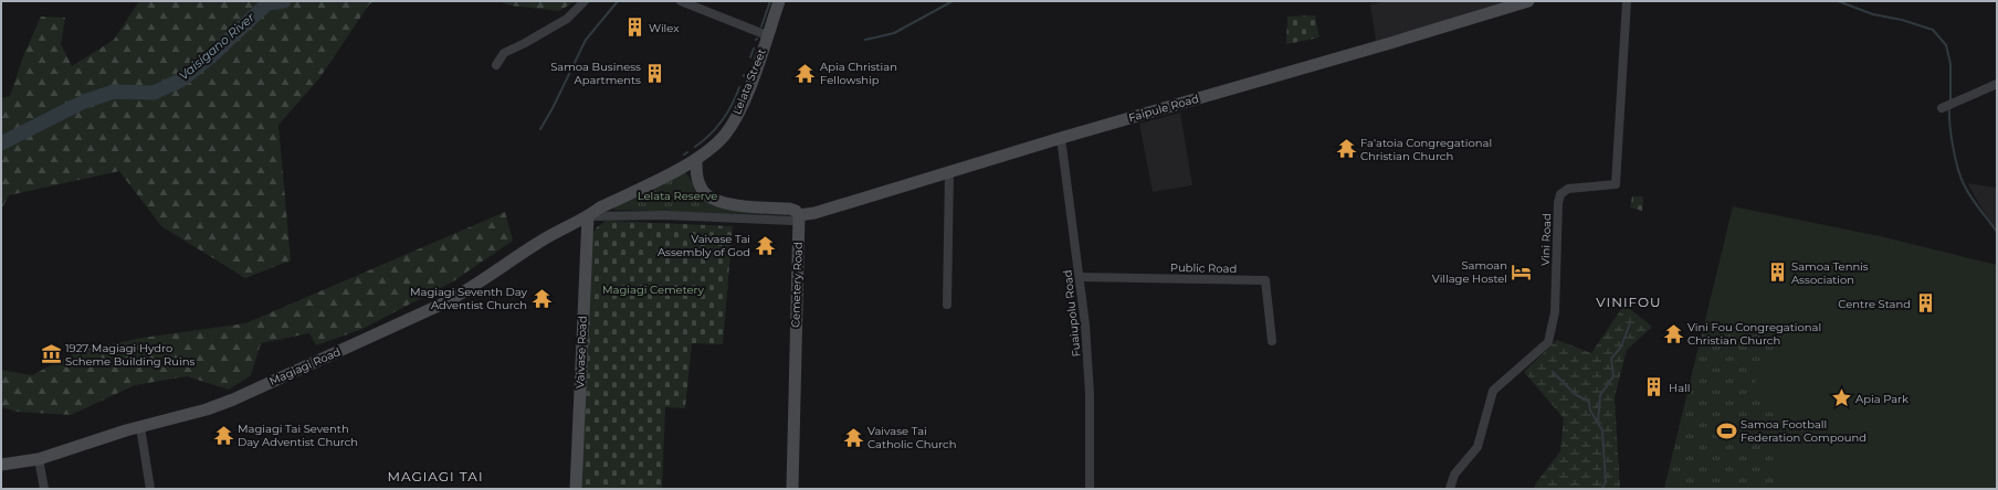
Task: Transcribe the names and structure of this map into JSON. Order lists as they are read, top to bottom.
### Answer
{
  "streets": {
    "street": [
      "Lelata Street",
      "Faipule Road",
      "Vini Road",
      "Public Road",
      "Cemetery Road",
      "Fuaiupolu Road",
      "Vaivase Road",
      "Magiagi Road"
    ]
  },
  "crossings": [
    ["Lelata Street", "Vaivase Road"],
    ["Lelata Street", "Magiagi Road"],
    ["Faipule Road", "Cemetery Road"],
    ["Faipule Road", "Fuaiupolu Road"],
    ["Public Road", "Fuaiupolu Road"],
    ["Vaivase Road", "Magiagi Road"]
  ],
  "districts": ["VINIFOU", "MAGIAGI TAI"],
  "water": ["Vaisigano River"],
  "parks": ["Lelata Reserve", "Magiagi Cemetery"],
  "places": {
    "building": [
      "Wilex",
      "Samoa Business Apartments",
      "Samoa Tennis Association",
      "Centre Stand",
      "Hall"
    ],
    "temple": [
      "Apia Christian Fellowship",
      "Fa'atoia Congregational Christian Church",
      "Vaivase Tai Assembly of God",
      "Magiagi Seventh Day Adventist Church",
      "Vini Fou Congregational Christian Church",
      "Magiagi Tai Seventh Day Adventist Church",
      "Vaivase Tai Catholic Church"
    ],
    "hotel": ["Samoan Village Hostel"],
    "museum": ["1927 Magiagi Hydro Scheme Building Ruins"],
    "place": ["Apia Park"],
    "sports": ["Samoa Football Federation Compound"]
  }
}
